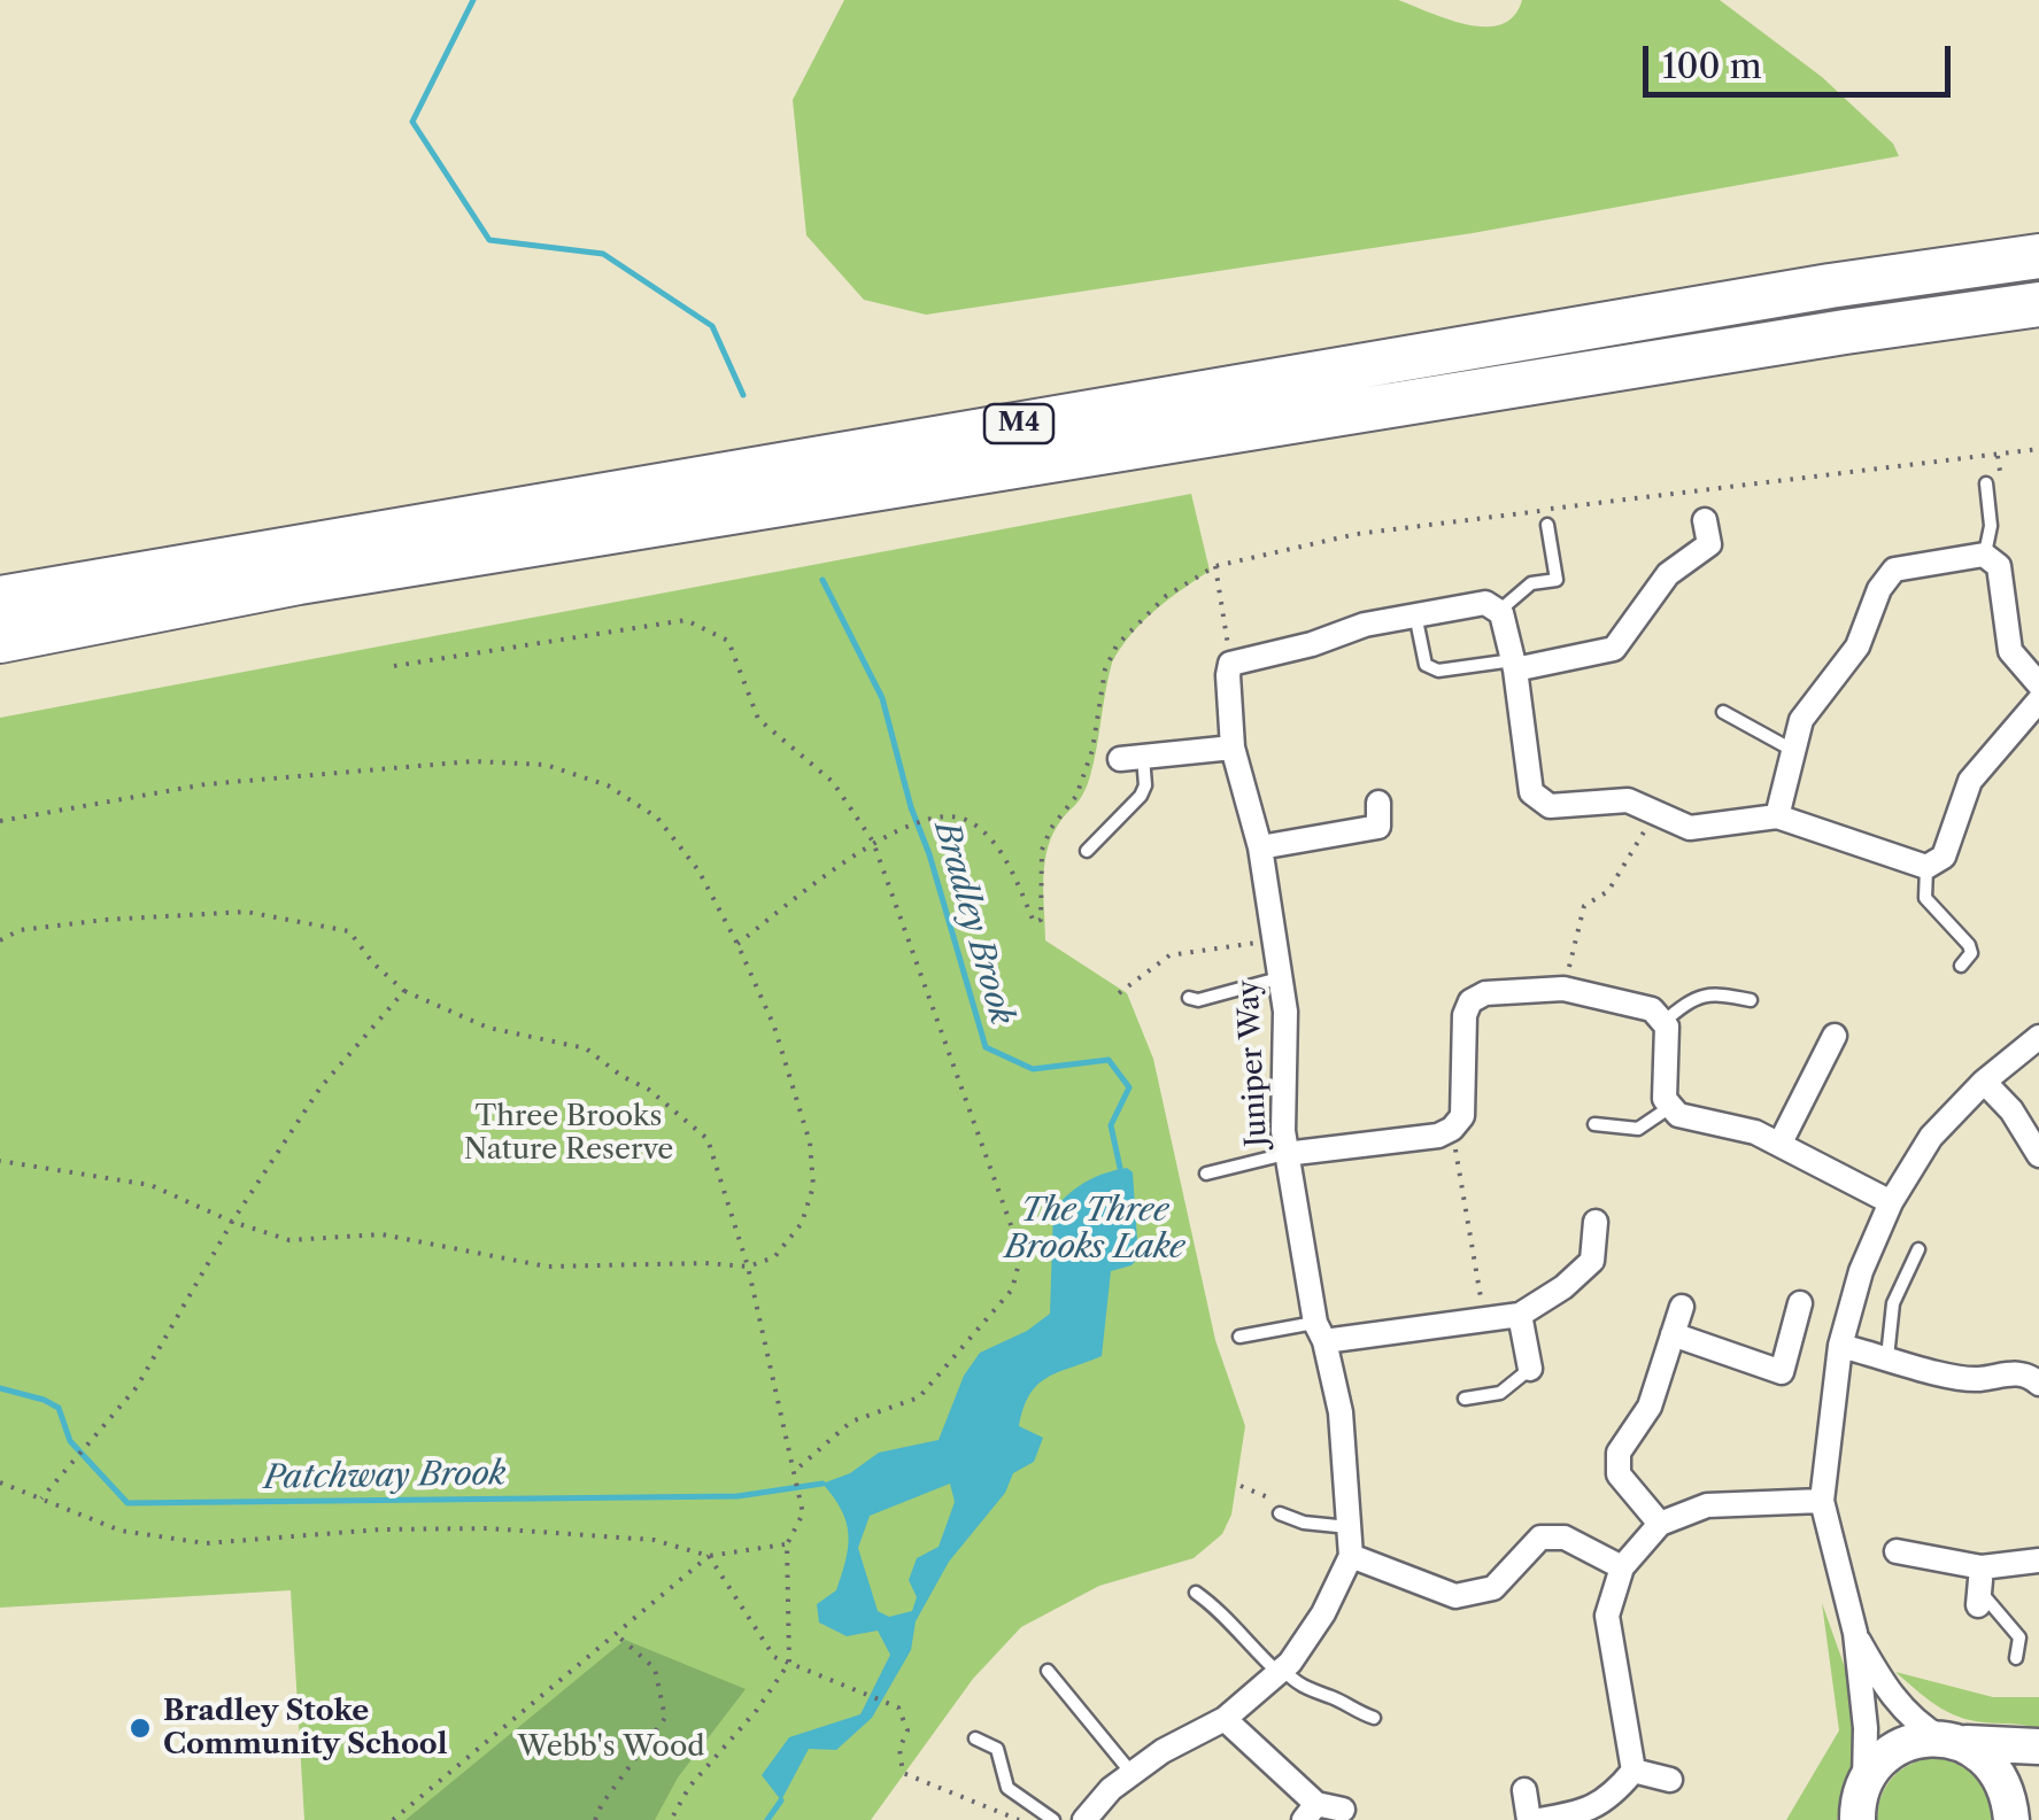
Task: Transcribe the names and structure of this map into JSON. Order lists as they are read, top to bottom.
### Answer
{
  "streets": {
    "highway": ["M4"],
    "street": ["Juniper Way"]
  },
  "water": ["Bradley Brook", "The Three Brooks Lake", "Patchway Brook"],
  "parks": ["Three Brooks Nature Reserve", "Webb's Wood"],
  "places": ["Bradley Stoke Community School"],
  "scale_bar": "100 m"
}
